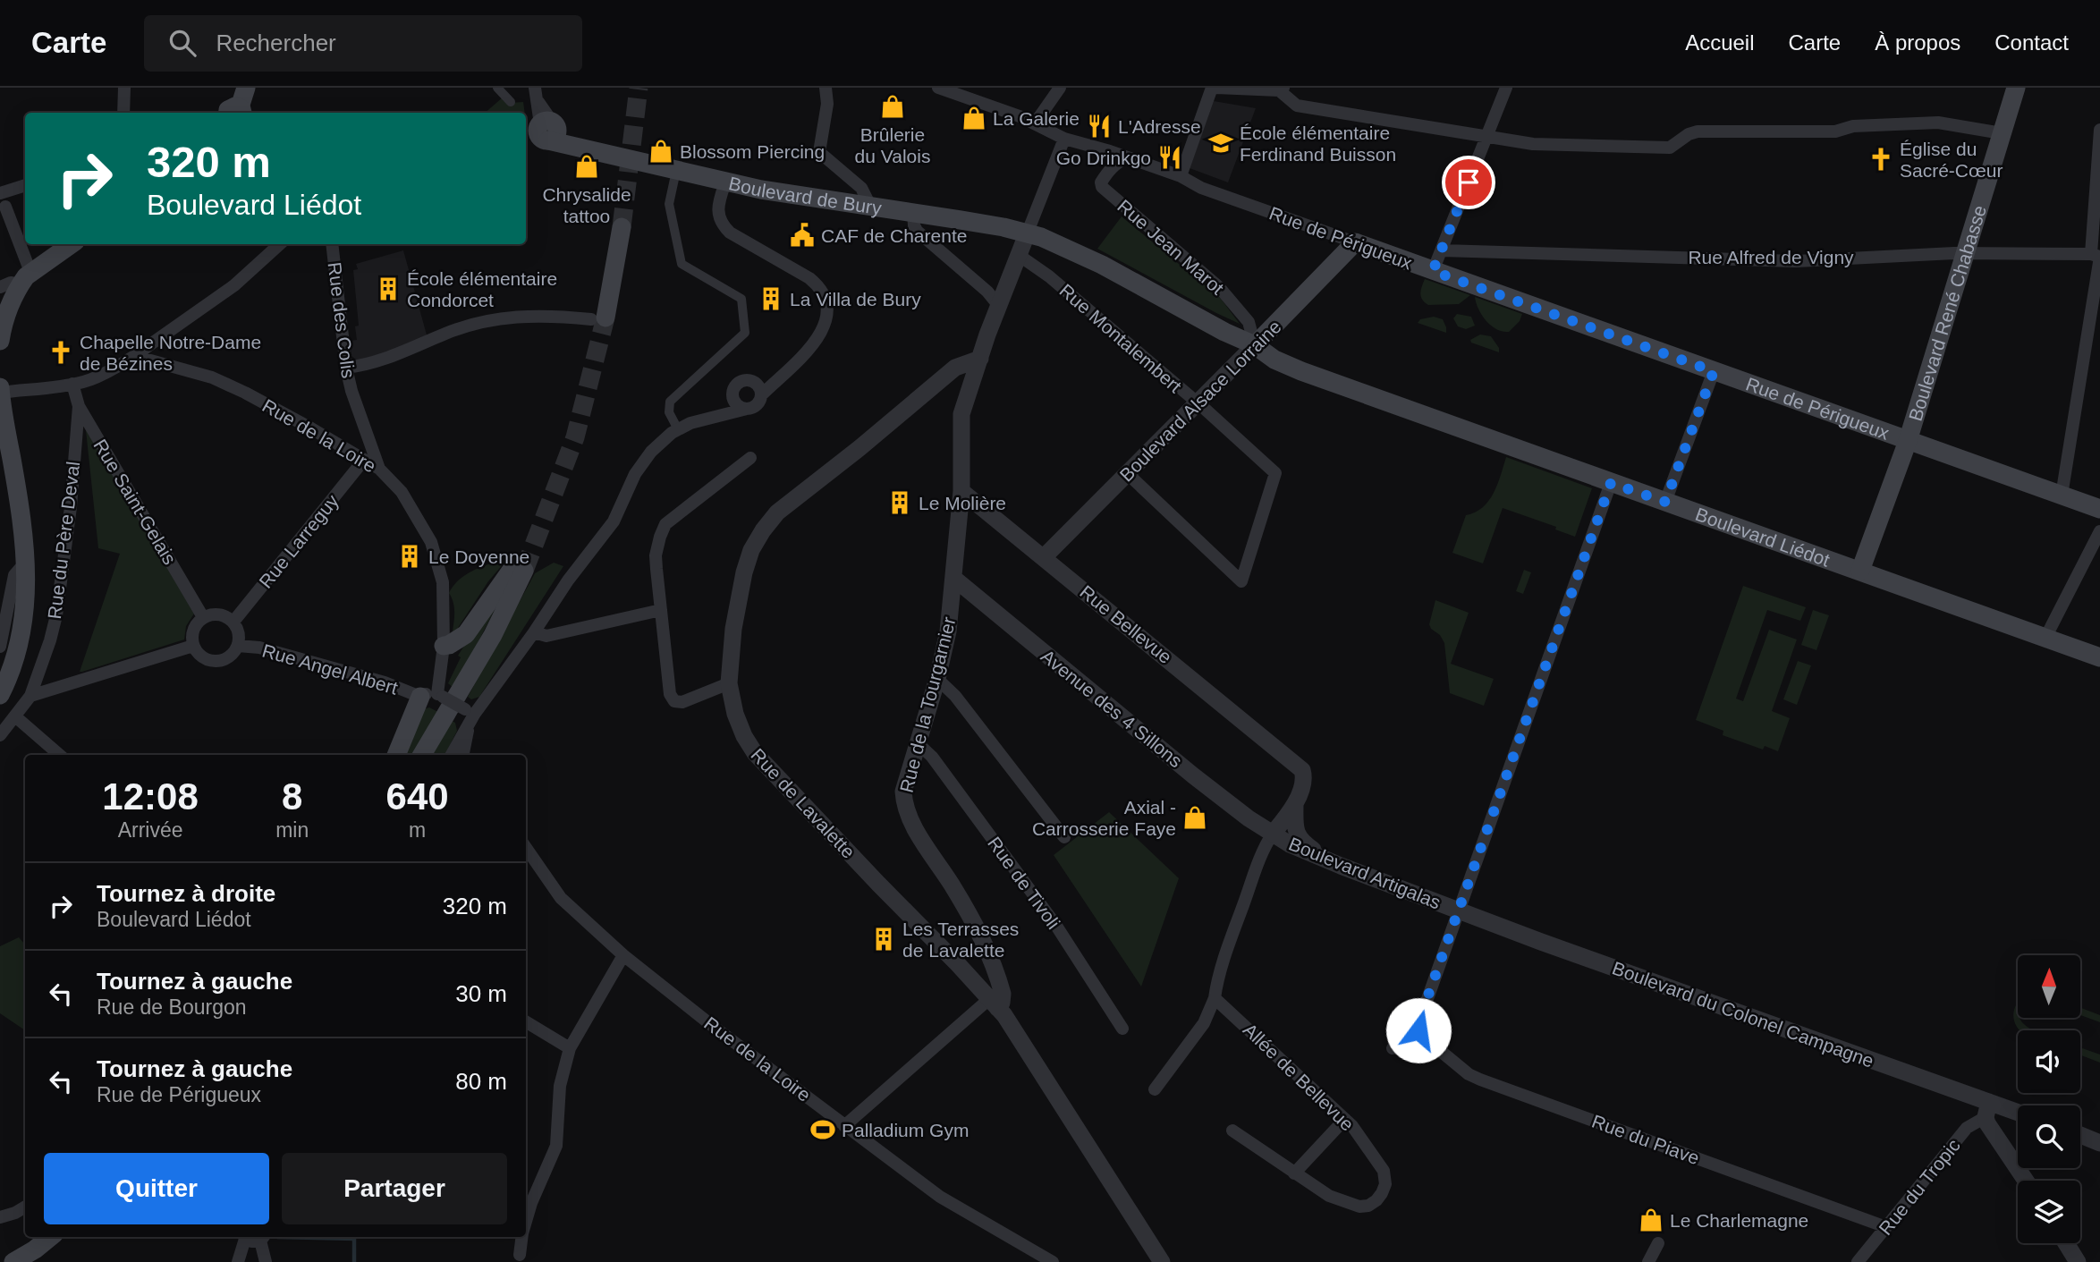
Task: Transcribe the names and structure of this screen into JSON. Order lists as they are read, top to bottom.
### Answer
{
  "streets": {
    "main road": [
      "Boulevard de Bury",
      "Rue de Périgueux",
      "Boulevard René Chabasse",
      "Boulevard Alsace Lorraine",
      "Boulevard Liédot"
    ],
    "street": [
      "Rue Jean Marot",
      "Rue Alfred de Vigny",
      "Rue des Colis",
      "Rue Montalembert",
      "Rue de la Loire",
      "Rue Saint-Gelais",
      "Rue du Père Deval",
      "Rue Larreguy",
      "Rue Bellevue",
      "Rue Angel Albert",
      "Rue de la Tourgarnier",
      "Avenue des 4 Sillons",
      "Rue de Lavalette",
      "Boulevard Artigalas",
      "Rue de Tivoli",
      "Boulevard du Colonel Campagne",
      "Allée de Bellevue",
      "Rue du Piave",
      "Rue du Tropic"
    ]
  },
  "crossings": [
    ["Boulevard de Bury", "Rue Jean Marot"],
    ["Boulevard de Bury", "Boulevard Alsace Lorraine"],
    ["Boulevard de Bury", "Boulevard Liédot"],
    ["Boulevard de Bury", "Rue de la Tourgarnier"],
    ["Rue de Périgueux", "Rue Jean Marot"],
    ["Rue de Périgueux", "Boulevard René Chabasse"],
    ["Rue de Périgueux", "Boulevard Alsace Lorraine"],
    ["Rue Jean Marot", "Boulevard Alsace Lorraine"],
    ["Rue Jean Marot", "Boulevard Liédot"],
    ["Rue Alfred de Vigny", "Boulevard René Chabasse"],
    ["Boulevard René Chabasse", "Boulevard Liédot"],
    ["Rue des Colis", "Rue de la Loire"],
    ["Rue Montalembert", "Boulevard Alsace Lorraine"],
    ["Rue Montalembert", "Rue de la Tourgarnier"],
    ["Boulevard Alsace Lorraine", "Boulevard Liédot"],
    ["Boulevard Alsace Lorraine", "Rue Bellevue"],
    ["Rue de la Loire", "Rue Larreguy"],
    ["Rue de la Loire", "Rue Angel Albert"],
    ["Rue Saint-Gelais", "Rue du Père Deval"],
    ["Rue Saint-Gelais", "Rue Larreguy"],
    ["Rue Saint-Gelais", "Rue Angel Albert"],
    ["Rue Larreguy", "Rue Angel Albert"],
    ["Rue Bellevue", "Rue de la Tourgarnier"],
    ["Rue de la Tourgarnier", "Avenue des 4 Sillons"],
    ["Rue de la Tourgarnier", "Rue de Lavalette"],
    ["Rue de la Tourgarnier", "Rue de Tivoli"],
    ["Avenue des 4 Sillons", "Boulevard Artigalas"],
    ["Boulevard Artigalas", "Boulevard du Colonel Campagne"],
    ["Boulevard du Colonel Campagne", "Rue du Tropic"],
    ["Rue du Piave", "Rue du Tropic"]
  ],
  "places": {
    "shop": [
      "Brûlerie du Valois",
      "La Galerie",
      "Blossom Piercing",
      "Chrysalide tattoo",
      "Axial - Carrosserie Faye",
      "Le Charlemagne"
    ],
    "restaurant": ["L'Adresse", "Go Drinkgo"],
    "school or university": ["École élémentaire Ferdinand Buisson"],
    "church": ["Église du Sacré-Cœur", "Chapelle Notre-Dame de Bézines"],
    "public building": ["CAF de Charente"],
    "building": [
      "École élémentaire Condorcet",
      "La Villa de Bury",
      "Le Molière",
      "Le Doyenne",
      "Les Terrasses de Lavalette"
    ],
    "sports": ["Palladium Gym"]
  },
  "north": "top",
  "page": {
    "header": "Carte",
    "search": "Rechercher",
    "nav": [
      "Accueil",
      "Carte",
      "À propos",
      "Contact"
    ],
    "turn": ["320 m", "Boulevard Liédot"],
    "eta": [
      "12:08",
      "Arrivée",
      "8",
      "min",
      "640",
      "m"
    ],
    "list": [
      {
        "name": "Tournez à droite",
        "note": "Boulevard Liédot",
        "value": "320 m"
      },
      {
        "name": "Tournez à gauche",
        "note": "Rue de Bourgon",
        "value": "30 m"
      },
      {
        "name": "Tournez à gauche",
        "note": "Rue de Périgueux",
        "value": "80 m"
      }
    ],
    "buttons": ["Quitter", "Partager"]
  }
}
